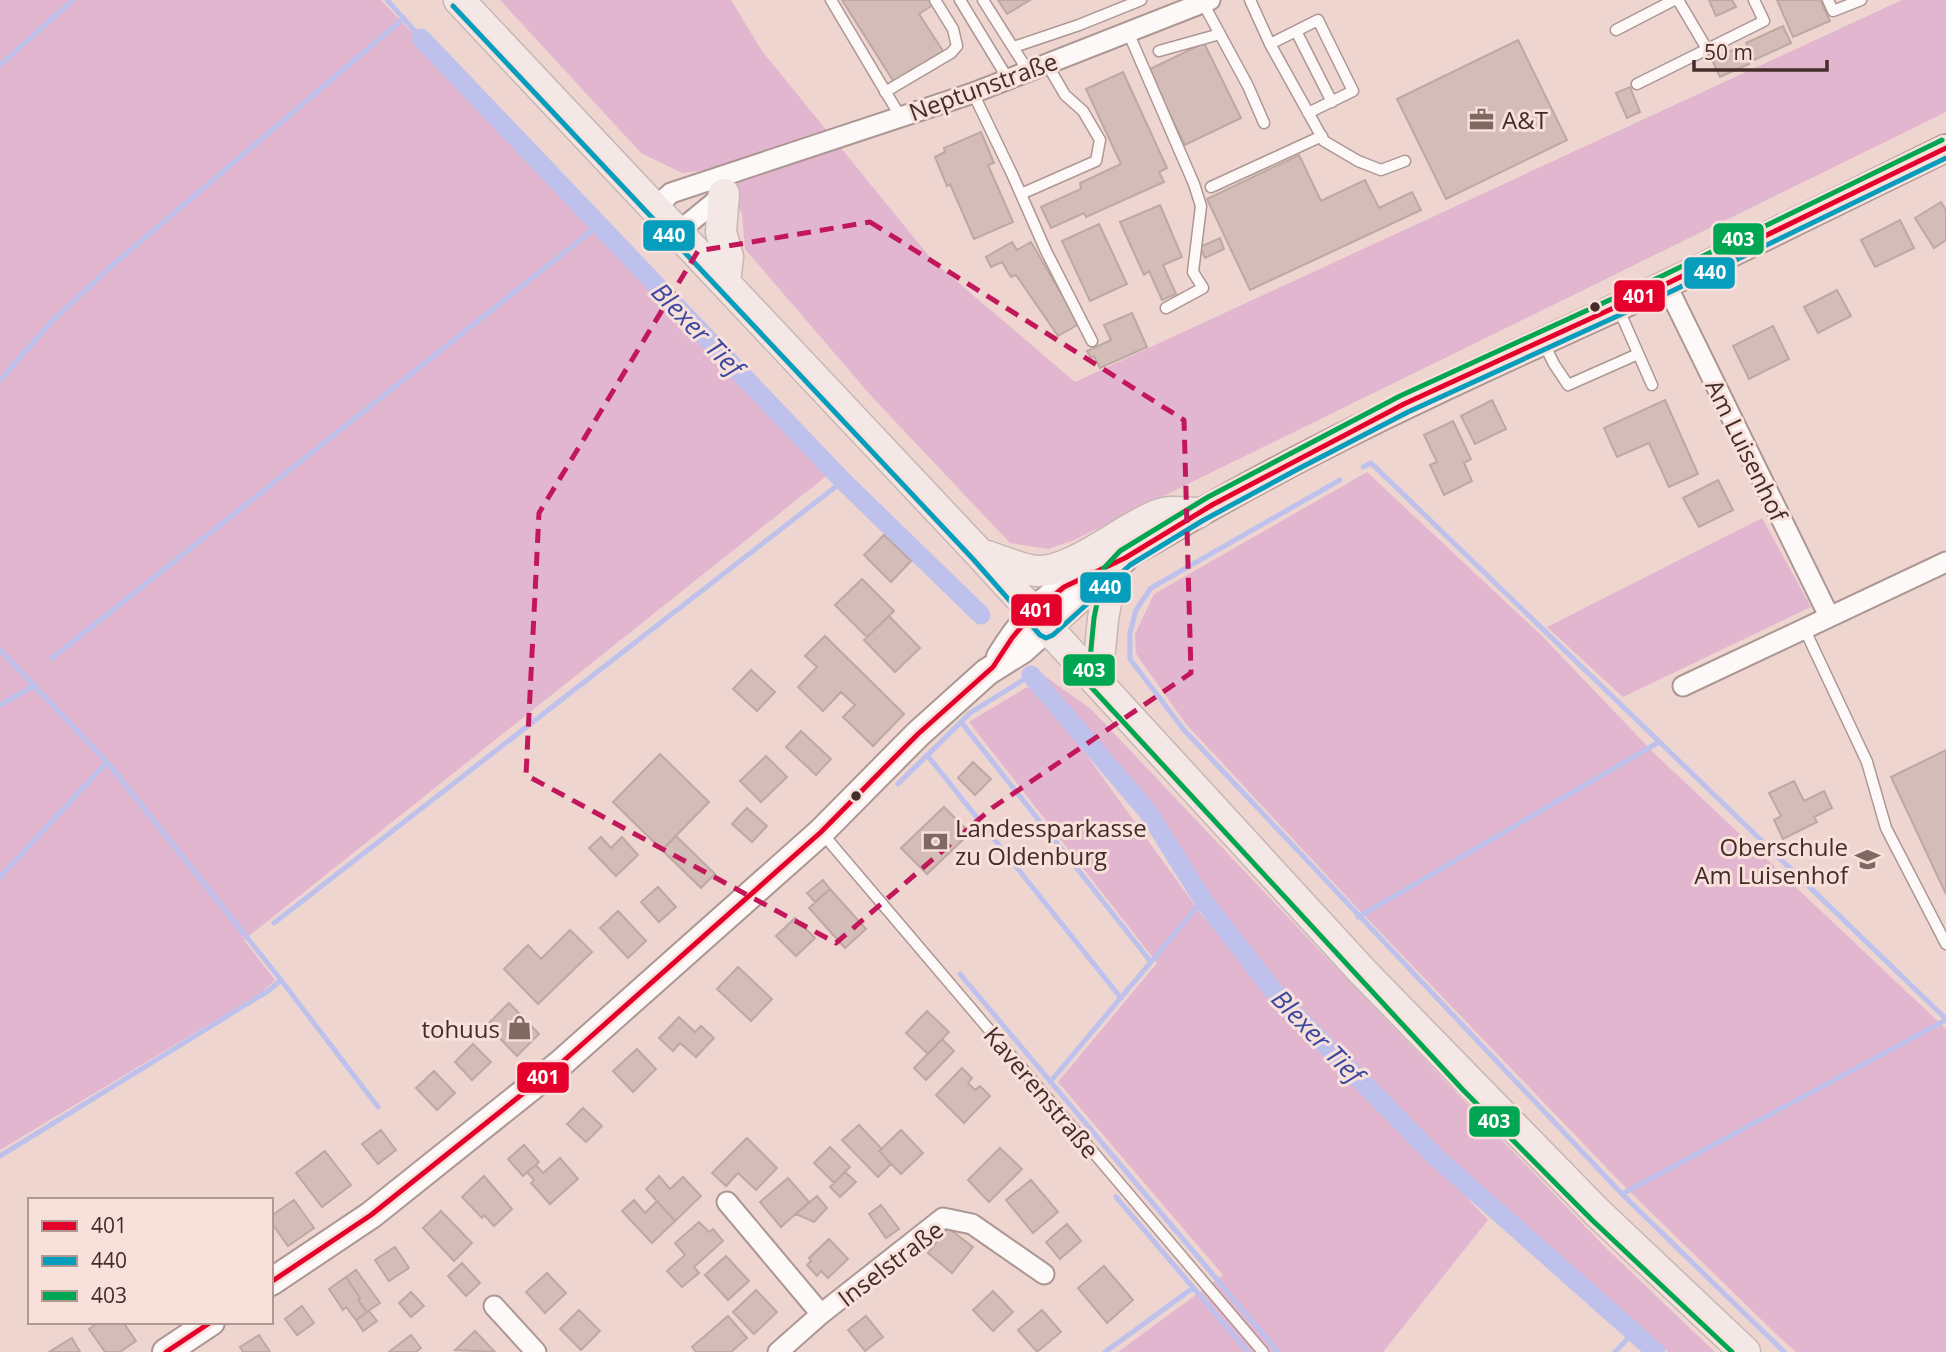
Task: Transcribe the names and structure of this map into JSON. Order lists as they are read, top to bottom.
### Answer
{
  "streets": {
    "street": ["Neptunstraße", "Am Luisenhof", "Inselstraße"],
    "lane": ["Kaverenstraße"]
  },
  "water": ["Blexer Tief"],
  "places": {
    "office": ["A&T"],
    "bank": ["Landessparkasse zu Oldenburg"],
    "school or university": ["Oberschule Am Luisenhof"],
    "shop": ["tohuus"]
  },
  "lines": ["transit line 440", "transit line 403", "transit line 401"],
  "legend": ["401", "440", "403"],
  "scale_bar": "50 m"
}
